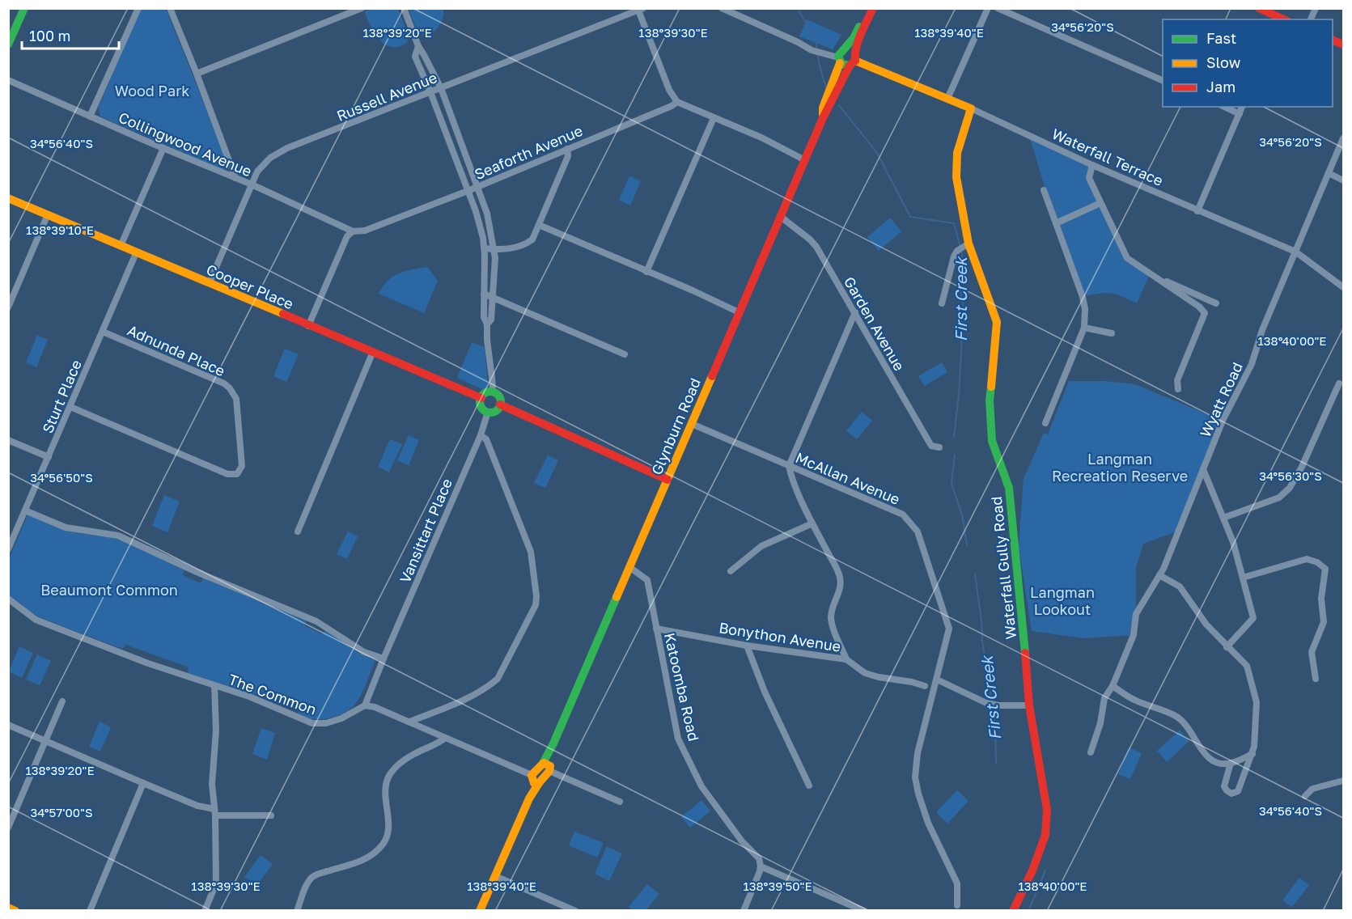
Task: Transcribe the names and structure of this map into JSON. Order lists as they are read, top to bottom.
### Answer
{
  "streets": {
    "street": [
      "Russell Avenue",
      "Collingwood Avenue",
      "Seaforth Avenue",
      "Waterfall Terrace",
      "Cooper Place",
      "Garden Avenue",
      "Adnunda Place",
      "Sturt Place",
      "Wyatt Road",
      "Glynburn Road",
      "McAllan Avenue",
      "Vansittart Place",
      "Waterfall Gully Road",
      "Bonython Avenue",
      "Katoomba Road",
      "The Common"
    ]
  },
  "crossings": [
    ["Russell Avenue", "Collingwood Avenue"],
    ["Russell Avenue", "Cooper Place"],
    ["Collingwood Avenue", "Seaforth Avenue"],
    ["Waterfall Terrace", "Wyatt Road"],
    ["Waterfall Terrace", "Glynburn Road"],
    ["Waterfall Terrace", "Waterfall Gully Road"],
    ["Cooper Place", "Sturt Place"],
    ["Cooper Place", "Vansittart Place"],
    ["Garden Avenue", "Glynburn Road"],
    ["Adnunda Place", "Sturt Place"],
    ["Glynburn Road", "McAllan Avenue"],
    ["Glynburn Road", "Katoomba Road"],
    ["Bonython Avenue", "Katoomba Road"]
  ],
  "water": ["First Creek"],
  "parks": [
    "Wood Park",
    "Langman Recreation Reserve",
    "Beaumont Common",
    "Langman Lookout"
  ],
  "legend": ["Fast", "Slow", "Jam"],
  "scale_bar": "100 m",
  "coordinates": [
    "34°56'20\"S",
    "138°39'20\"E",
    "138°39'30\"E",
    "138°39'40\"E",
    "34°56'40\"S",
    "138°39'10\"E",
    "138°40'00\"E",
    "34°56'30\"S",
    "34°56'50\"S",
    "34°57'00\"S",
    "138°39'50\"E"
  ]
}
